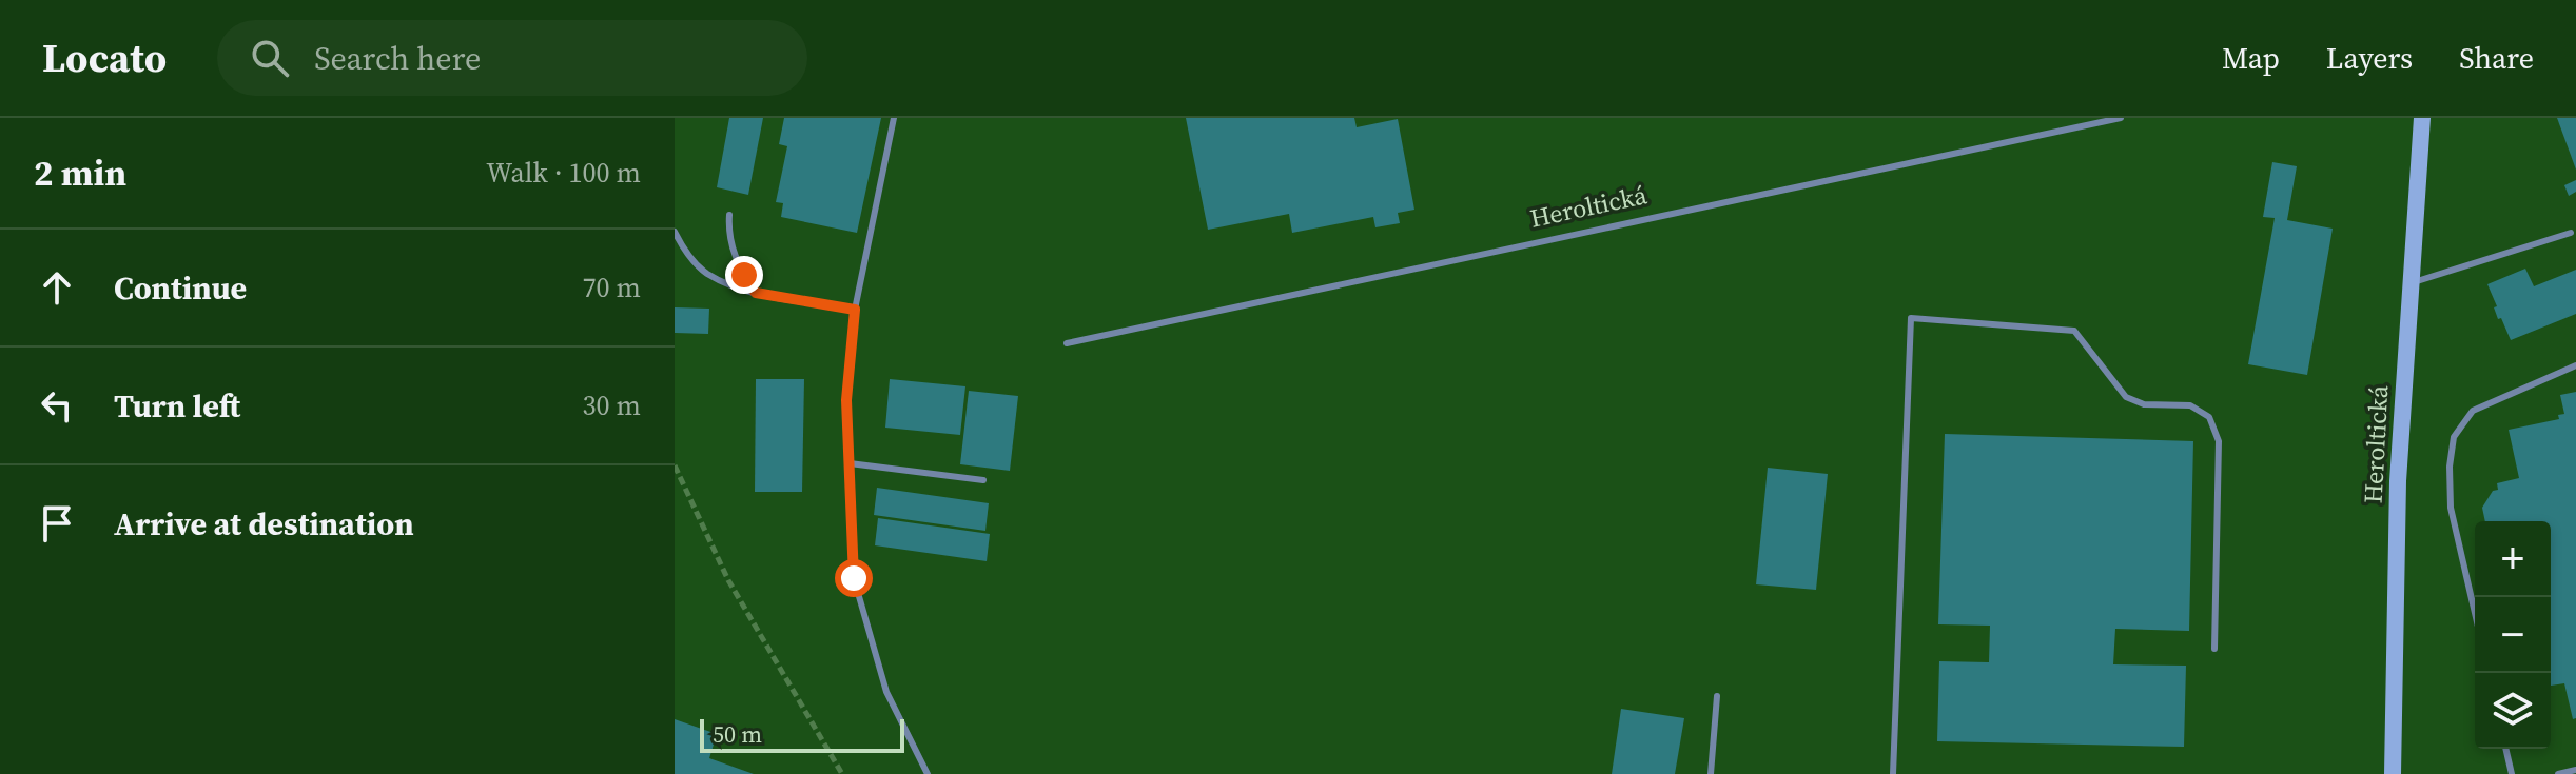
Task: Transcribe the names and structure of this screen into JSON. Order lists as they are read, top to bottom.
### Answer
{
  "streets": {
    "street": ["Heroltická"]
  },
  "scale_bar": "50 m",
  "page": {
    "header": "Locato",
    "search": "Search here",
    "nav": ["Map", "Layers", "Share"],
    "heading": ["2 min", "Walk · 100 m"],
    "list": [
      ["Continue", "70 m"],
      ["Turn left", "30 m"],
      "Arrive at destination"
    ],
    "map_buttons": ["+", "−"],
    "scale": "50 m"
  }
}
